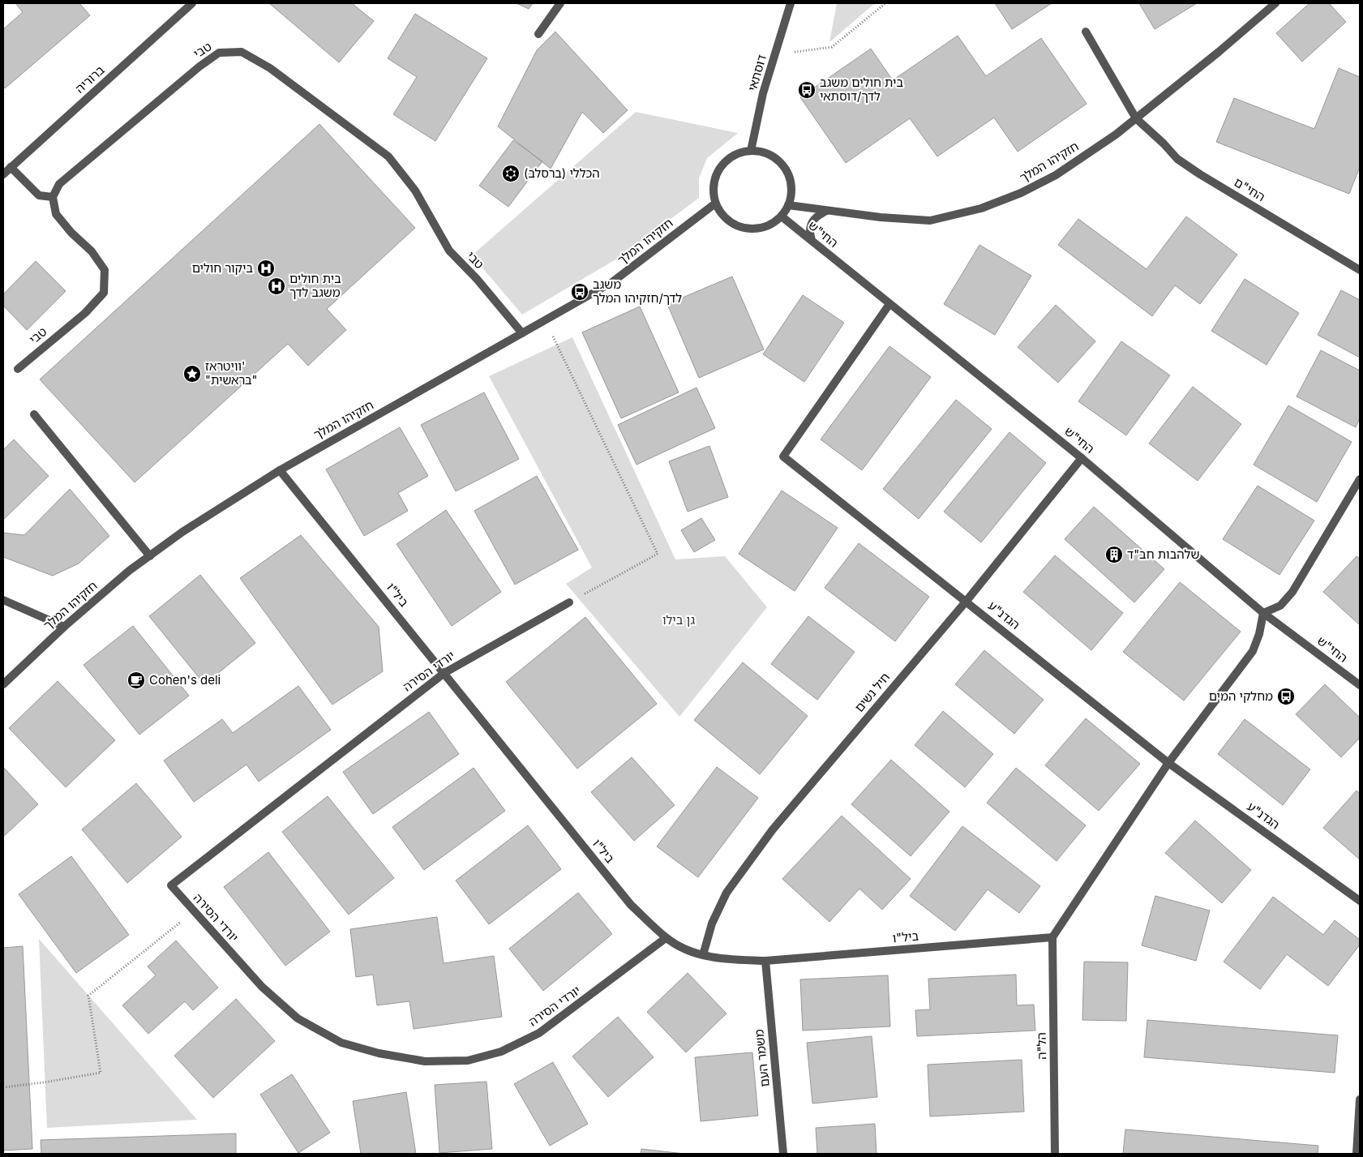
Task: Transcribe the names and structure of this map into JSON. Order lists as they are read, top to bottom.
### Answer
{
  "streets": {
    "street": [
      "טבי",
      "דוסתאי",
      "ברוריה",
      "חזקיהו המלך",
      "החי\"ם",
      "החי\"ש",
      "ביל\"ו",
      "הגדנ\"ע",
      "יורדי הסירה",
      "חיל נשים",
      "הל\"ה",
      "משמר העם"
    ]
  },
  "crossings": [
    ["טבי", "חזקיהו המלך"],
    ["דוסתאי", "חזקיהו המלך"],
    ["דוסתאי", "החי\"ש"],
    ["חזקיהו המלך", "החי\"ם"],
    ["חזקיהו המלך", "החי\"ש"],
    ["חזקיהו המלך", "ביל\"ו"],
    ["החי\"ש", "הגדנ\"ע"],
    ["החי\"ש", "חיל נשים"],
    ["ביל\"ו", "יורדי הסירה"],
    ["ביל\"ו", "חיל נשים"],
    ["ביל\"ו", "הל\"ה"],
    ["ביל\"ו", "משמר העם"],
    ["הגדנ\"ע", "חיל נשים"]
  ],
  "parks": ["גן בילו"],
  "places": {
    "bus stop": ["בית חולים משגב לדך/דוסתאי", "משגב לדך/חזקיהו המלך", "מחלקי המים"],
    "synagogue": ["הכללי (ברסלב)"],
    "hospital": ["ביקור חולים", "בית חולים משגב לדך"],
    "place": ["וויטראז' \"בראשית\""],
    "building": ["שלהבות חב\"ד"],
    "cafe": ["Cohen's deli"]
  }
}
